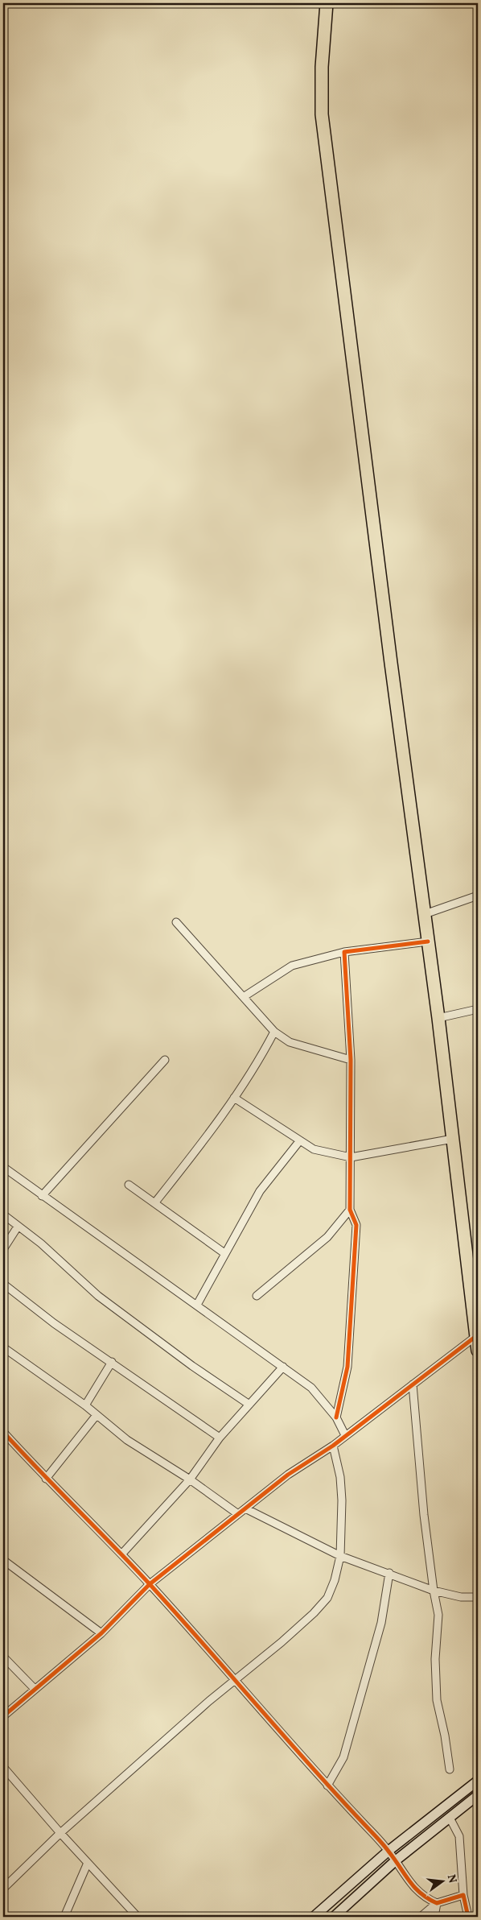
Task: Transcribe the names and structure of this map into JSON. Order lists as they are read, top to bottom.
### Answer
{
  "north": "right"
}
